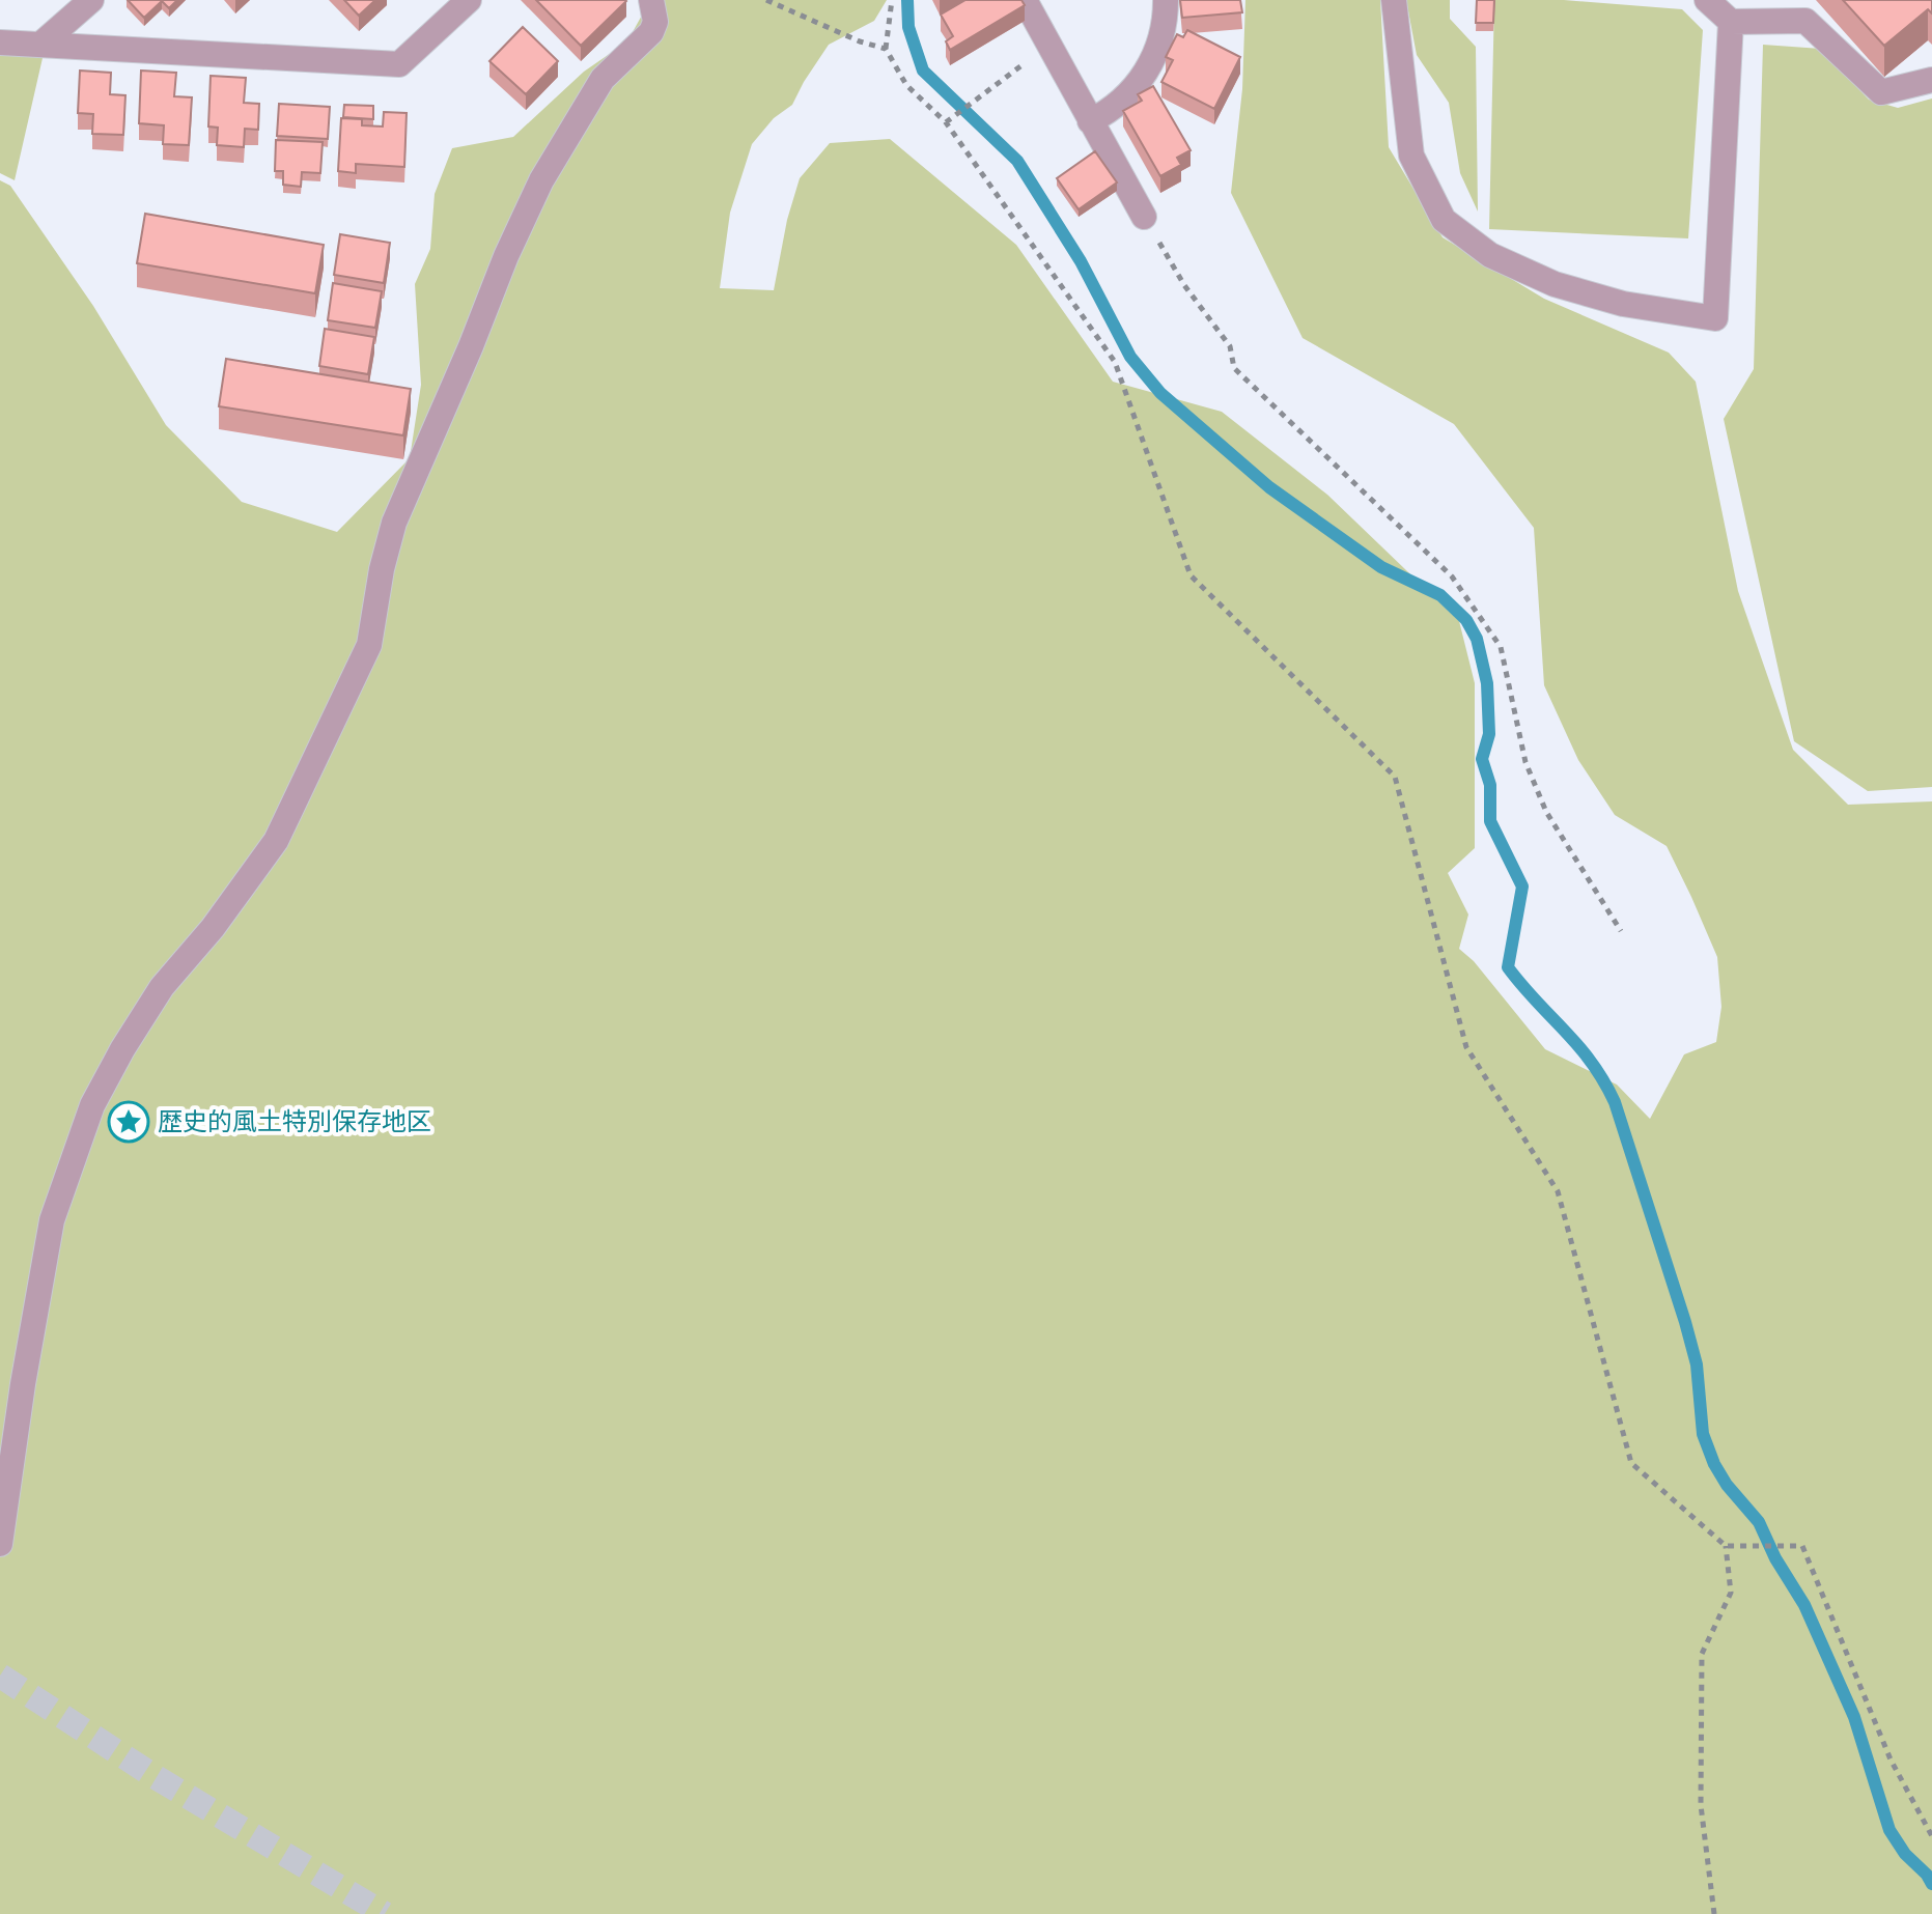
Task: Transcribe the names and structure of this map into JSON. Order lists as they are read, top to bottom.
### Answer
{
  "places": {
    "place": ["歴史的風土特別保存地区"]
  }
}
